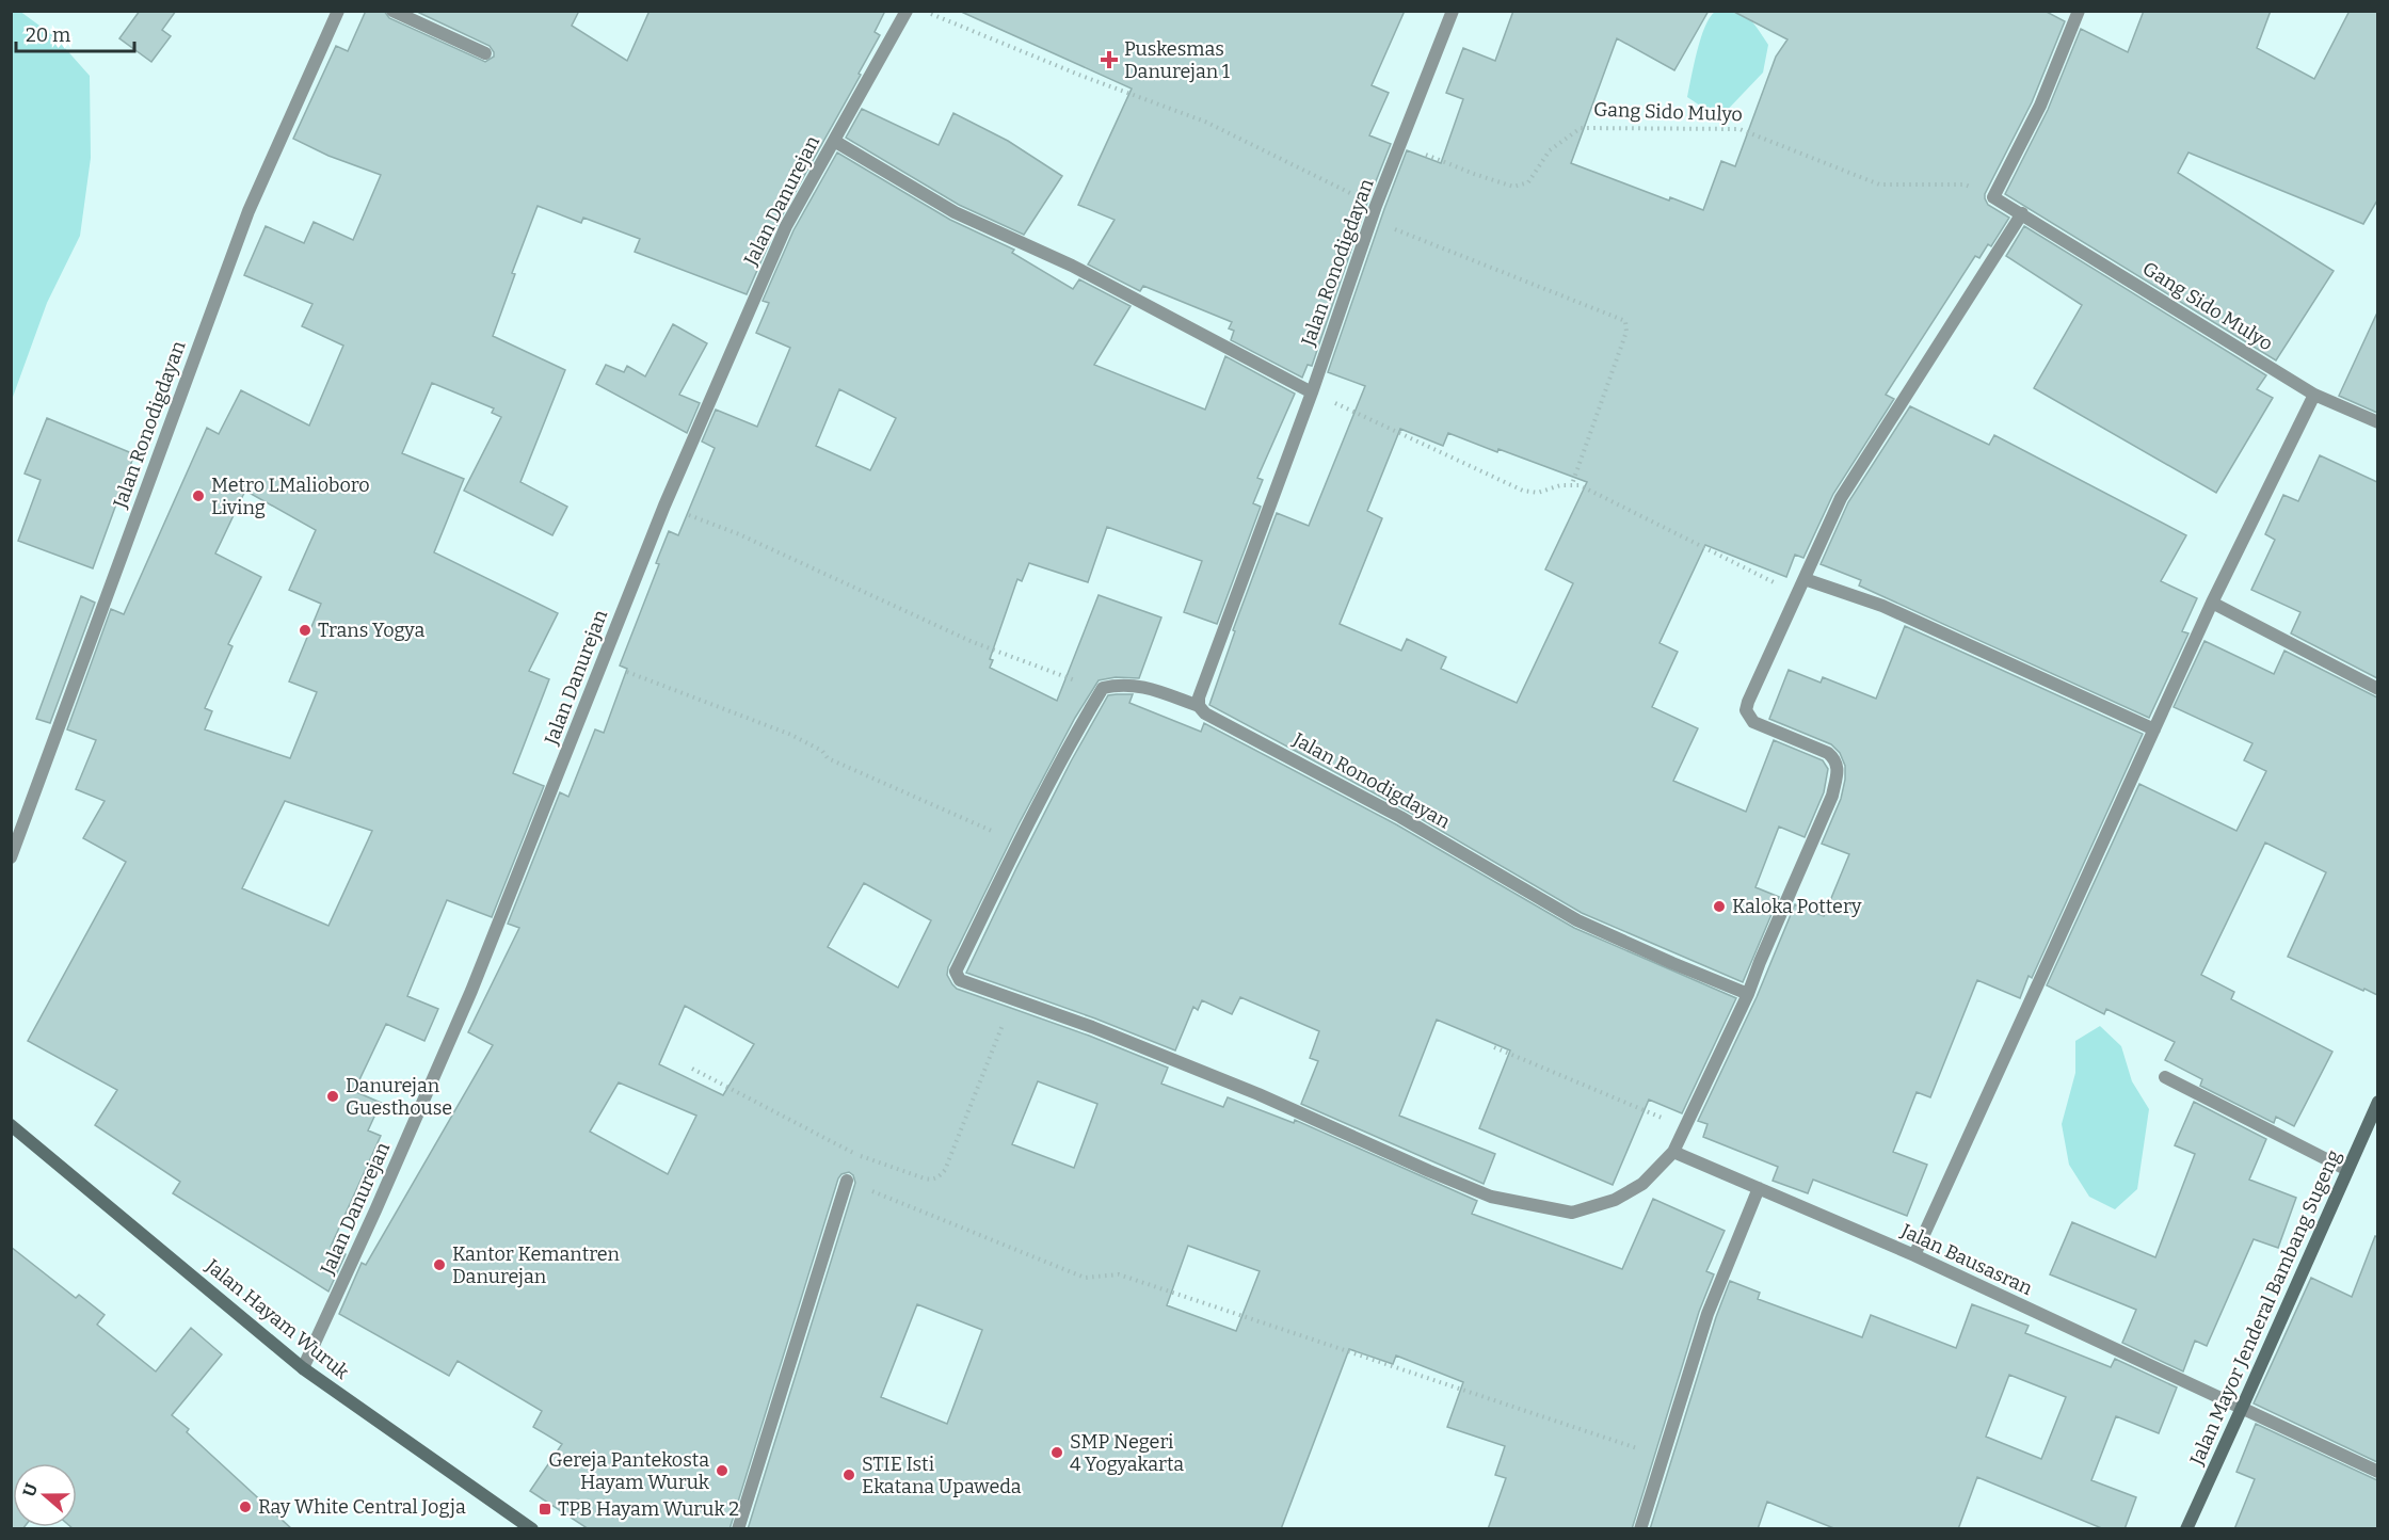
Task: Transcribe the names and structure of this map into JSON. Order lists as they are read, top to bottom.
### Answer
{
  "streets": {
    "street": [
      "Gang Sido Mulyo",
      "Jalan Danurejan",
      "Jalan Ronodigdayan",
      "Jalan Bausasran",
      "Jalan Mayor Jenderal Bambang Sugeng",
      "Jalan Hayam Wuruk"
    ]
  },
  "crossings": [
    ["Gang Sido Mulyo", "Jalan Ronodigdayan"],
    ["Jalan Danurejan", "Jalan Hayam Wuruk"],
    ["Jalan Bausasran", "Jalan Mayor Jenderal Bambang Sugeng"]
  ],
  "places": {
    "health": ["Puskesmas Danurejan 1"],
    "other": [
      "Metro LMalioboro Living",
      "Trans Yogya",
      "Kaloka Pottery",
      "Danurejan Guesthouse",
      "Kantor Kemantren Danurejan",
      "SMP Negeri 4 Yogyakarta",
      "Gereja Pantekosta Hayam Wuruk",
      "STIE Isti Ekatana Upaweda",
      "Ray White Central Jogja"
    ],
    "transit": ["TPB Hayam Wuruk 2"]
  },
  "scale_bar": "20 m",
  "north": "left"
}
